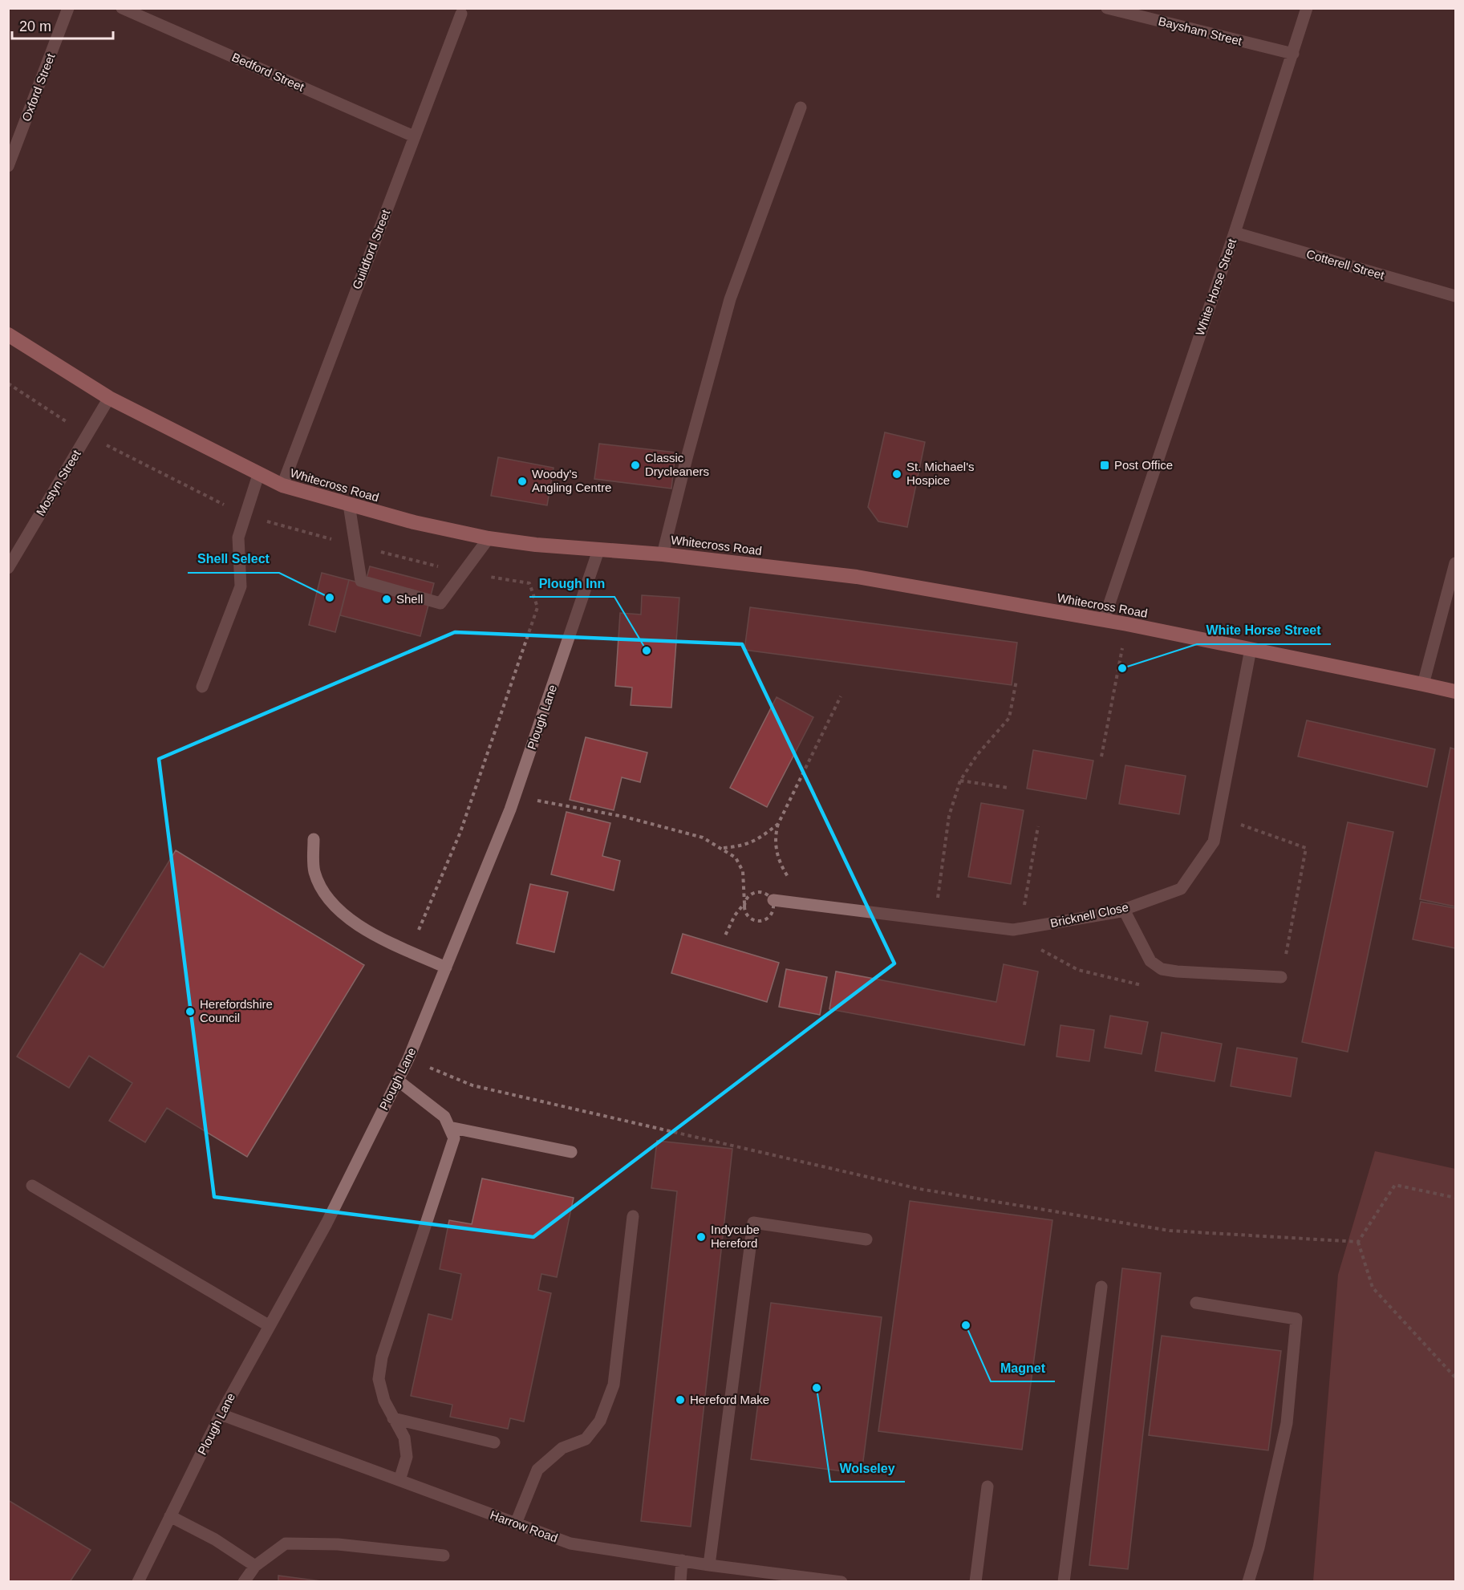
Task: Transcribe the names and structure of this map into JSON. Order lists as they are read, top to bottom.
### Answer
{
  "streets": {
    "highway": ["Whitecross Road"],
    "street": [
      "Baysham Street",
      "Bedford Street",
      "Oxford Street",
      "Guildford Street",
      "Cotterell Street",
      "White Horse Street",
      "Mostyn Street",
      "Plough Lane",
      "Bricknell Close",
      "Harrow Road"
    ]
  },
  "crossings": [
    ["Baysham Street", "White Horse Street"],
    ["Bedford Street", "Guildford Street"],
    ["Guildford Street", "Whitecross Road"],
    ["Cotterell Street", "White Horse Street"],
    ["White Horse Street", "Whitecross Road"],
    ["Mostyn Street", "Whitecross Road"],
    ["Whitecross Road", "Plough Lane"],
    ["Whitecross Road", "Bricknell Close"],
    ["Plough Lane", "Harrow Road"]
  ],
  "places": {
    "other": [
      "Classic Drycleaners",
      "St. Michael's Hospice",
      "Woody's Angling Centre",
      "Shell Select",
      "Shell",
      "Plough Inn",
      "White Horse Street",
      "Herefordshire Council",
      "Indycube Hereford",
      "Magnet",
      "Wolseley",
      "Hereford Make"
    ],
    "transit": ["Post Office"]
  },
  "scale_bar": "20 m"
}
